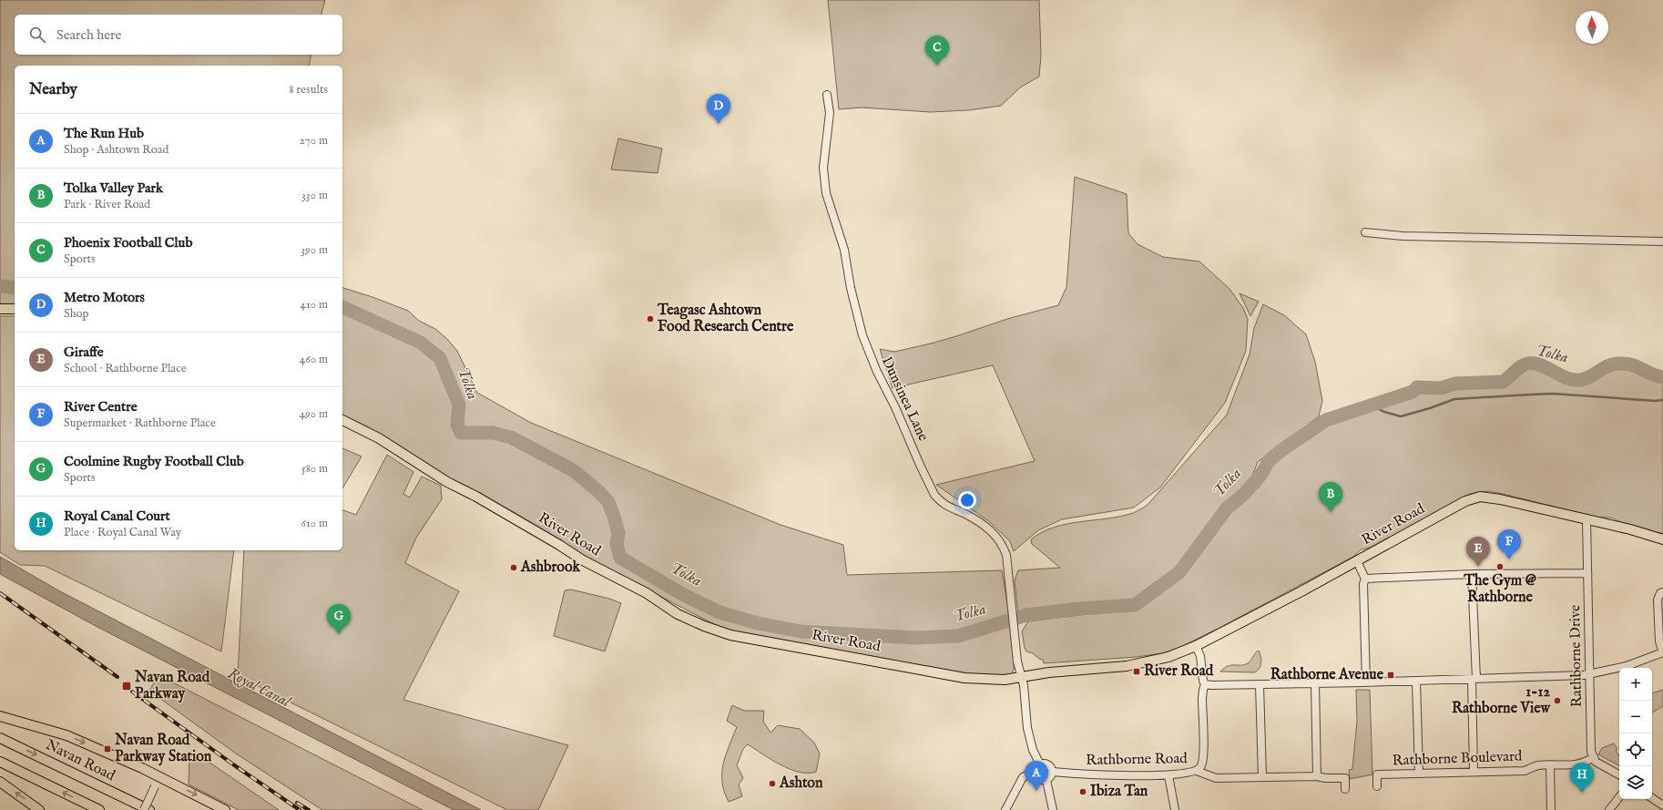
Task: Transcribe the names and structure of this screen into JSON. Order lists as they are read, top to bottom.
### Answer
{
  "streets": {
    "main road": ["River Road", "Navan Road"],
    "street": [
      "Dunsinea Lane",
      "Rathborne Drive",
      "Rathborne Boulevard",
      "Rathborne Road"
    ]
  },
  "crossings": [
    ["Dunsinea Lane", "River Road"],
    ["Dunsinea Lane", "Rathborne Road"],
    ["River Road", "Rathborne Drive"],
    ["Rathborne Drive", "Rathborne Boulevard"]
  ],
  "water": ["Tolka", "Royal Canal"],
  "places": {
    "other": [
      "Teagasc Ashtown Food Research Centre",
      "The Gym @ Rathborne",
      "Ashbrook",
      "1-12 Rathborne View",
      "Ashton",
      "Ibiza Tan"
    ],
    "transit": [
      "River Road",
      "Rathborne Avenue",
      "Navan Road Parkway",
      "Navan Road Parkway Station"
    ]
  },
  "north": "top",
  "page": {
    "search": "Search here",
    "pins": [
      "C",
      "D",
      "B",
      "F",
      "E",
      "G",
      "A",
      "H"
    ],
    "heading": ["Nearby", "8 results"],
    "list": [
      {
        "mark": "A",
        "name": "The Run Hub",
        "note": "Shop · Ashtown Road",
        "value": "270 m"
      },
      {
        "mark": "B",
        "name": "Tolka Valley Park",
        "note": "Park · River Road",
        "value": "330 m"
      },
      {
        "mark": "C",
        "name": "Phoenix Football Club",
        "note": "Sports",
        "value": "390 m"
      },
      {
        "mark": "D",
        "name": "Metro Motors",
        "note": "Shop",
        "value": "410 m"
      },
      {
        "mark": "E",
        "name": "Giraffe",
        "note": "School · Rathborne Place",
        "value": "460 m"
      },
      {
        "mark": "F",
        "name": "River Centre",
        "note": "Supermarket · Rathborne Place",
        "value": "490 m"
      },
      {
        "mark": "G",
        "name": "Coolmine Rugby Football Club",
        "note": "Sports",
        "value": "580 m"
      },
      {
        "mark": "H",
        "name": "Royal Canal Court",
        "note": "Place · Royal Canal Way",
        "value": "610 m"
      }
    ],
    "map_buttons": ["+", "−"]
  }
}
